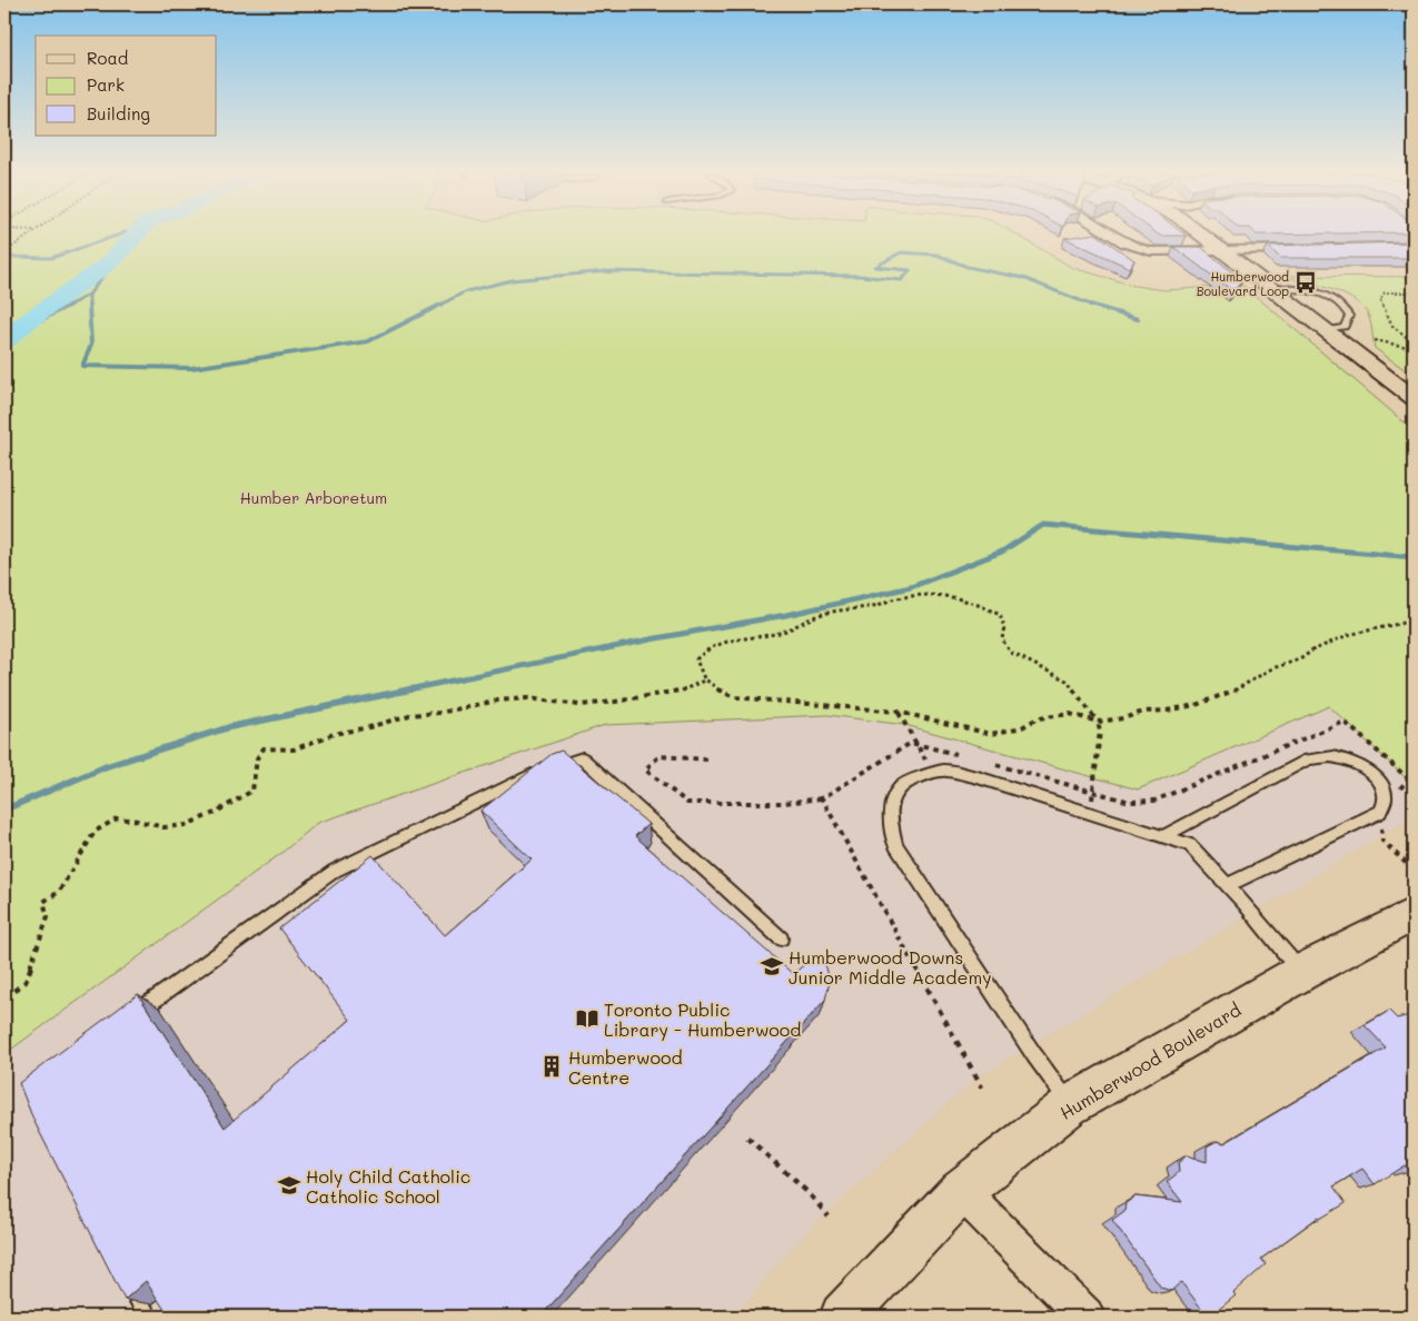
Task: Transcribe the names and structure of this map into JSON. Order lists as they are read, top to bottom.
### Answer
{
  "streets": {
    "street": ["Humberwood Boulevard"]
  },
  "parks": ["Humber Arboretum"],
  "places": {
    "bus stop": ["Humberwood Boulevard Loop"],
    "school or university": ["Humberwood Downs Junior Middle Academy", "Holy Child Catholic Catholic School"],
    "library": ["Toronto Public Library - Humberwood"],
    "building": ["Humberwood Centre"]
  },
  "legend": ["Road", "Park", "Building"]
}
